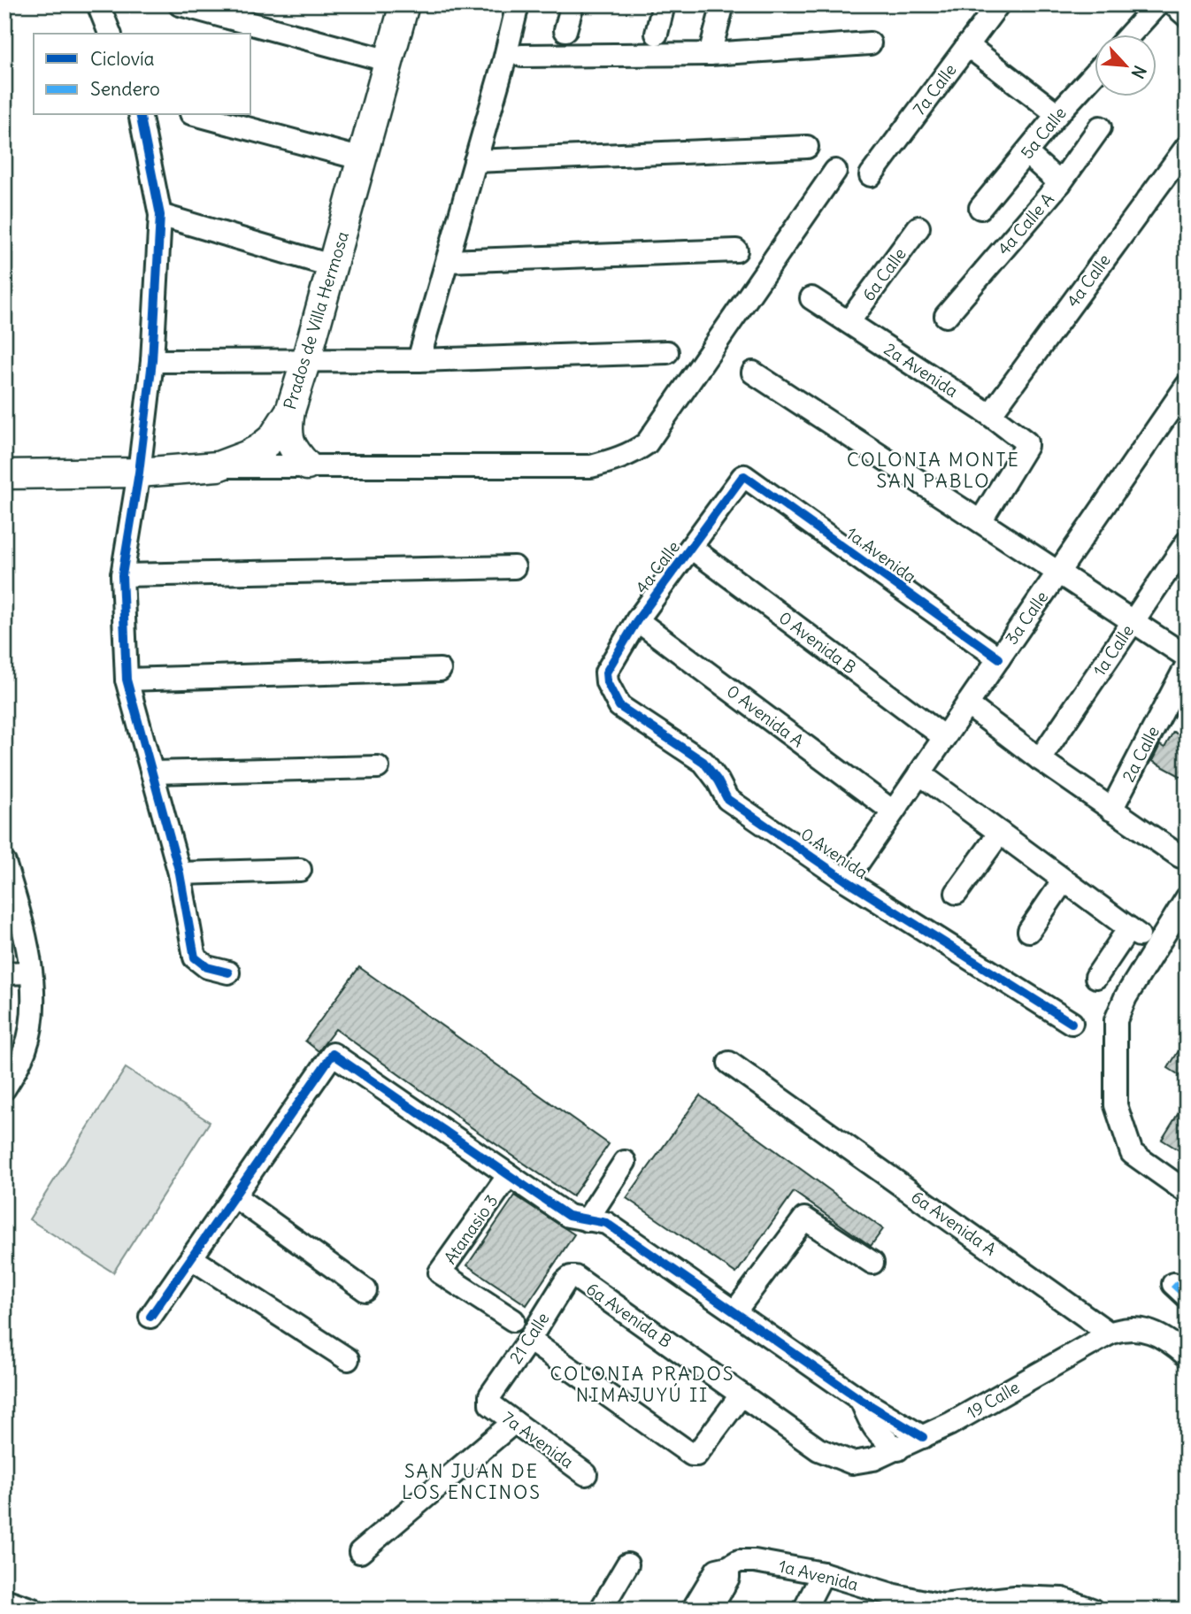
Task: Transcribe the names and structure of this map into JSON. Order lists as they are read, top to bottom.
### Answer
{
  "streets": {
    "main road": ["Prados de Villa Hermosa"],
    "street": [
      "7a Calle",
      "5a Calle",
      "4a Calle A",
      "6a Calle",
      "4a Calle",
      "2a Avenida",
      "1a Avenida",
      "3a Calle",
      "0 Avenida B",
      "1a Calle",
      "0 Avenida A",
      "2a Calle",
      "0 Avenida",
      "6a Avenida A",
      "Atanasio 3",
      "6a Avenida B",
      "21 Calle",
      "19 Calle",
      "7a Avenida"
    ]
  },
  "crossings": [
    ["6a Calle", "2a Avenida"],
    ["4a Calle", "2a Avenida"],
    ["4a Calle", "1a Avenida"],
    ["4a Calle", "0 Avenida B"],
    ["4a Calle", "0 Avenida A"],
    ["4a Calle", "0 Avenida"],
    ["1a Avenida", "3a Calle"],
    ["3a Calle", "0 Avenida B"],
    ["3a Calle", "0 Avenida A"],
    ["3a Calle", "0 Avenida"],
    ["6a Avenida A", "19 Calle"],
    ["6a Avenida B", "21 Calle"],
    ["6a Avenida B", "19 Calle"],
    ["21 Calle", "7a Avenida"]
  ],
  "districts": ["COLONIA MONTE SAN PABLO", "COLONIA PRADOS NIMAJUYÚ II", "SAN JUAN DE LOS ENCINOS"],
  "legend": ["Ciclovía", "Sendero"],
  "north": "bottom right"
}
